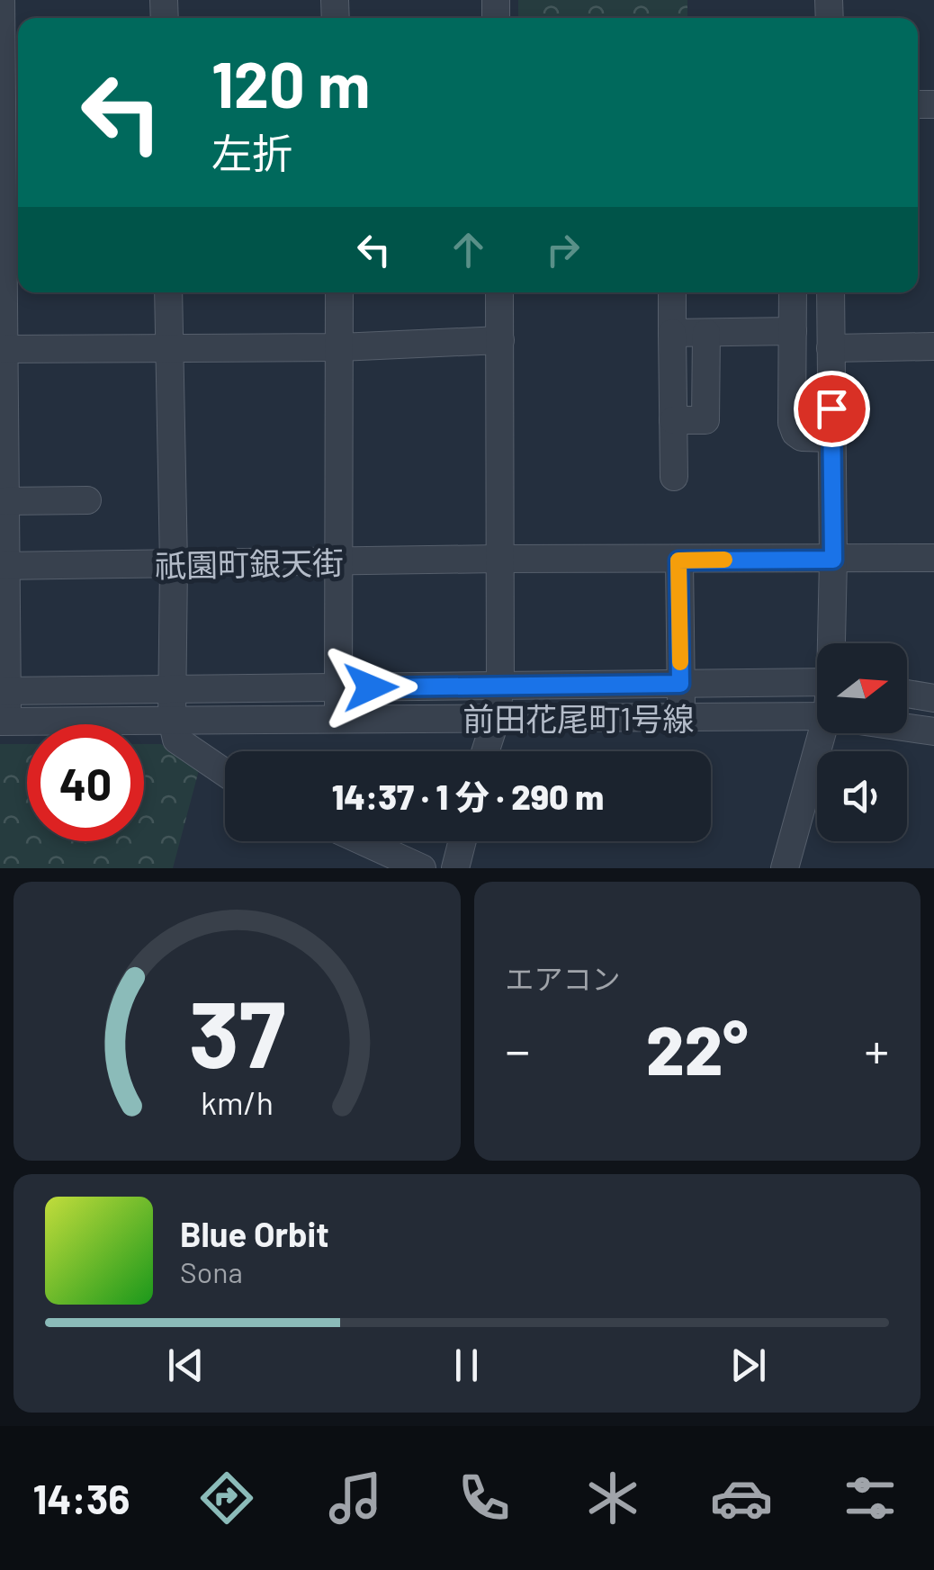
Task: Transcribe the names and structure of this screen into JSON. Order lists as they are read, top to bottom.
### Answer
{
  "streets": {
    "street": ["祇園町銀天街", "前田花尾町1号線"]
  },
  "north": "right",
  "page": {
    "turn": ["120 m", "左折"],
    "limit": "40",
    "trip": "14:37 · 1 分 · 290 m",
    "tile": "エアコン",
    "heat": ["−", "22°", "+"],
    "song": ["Blue Orbit", "Sona"],
    "tabs": "14:36",
    "gauge": ["37", "km/h"]
  }
}
